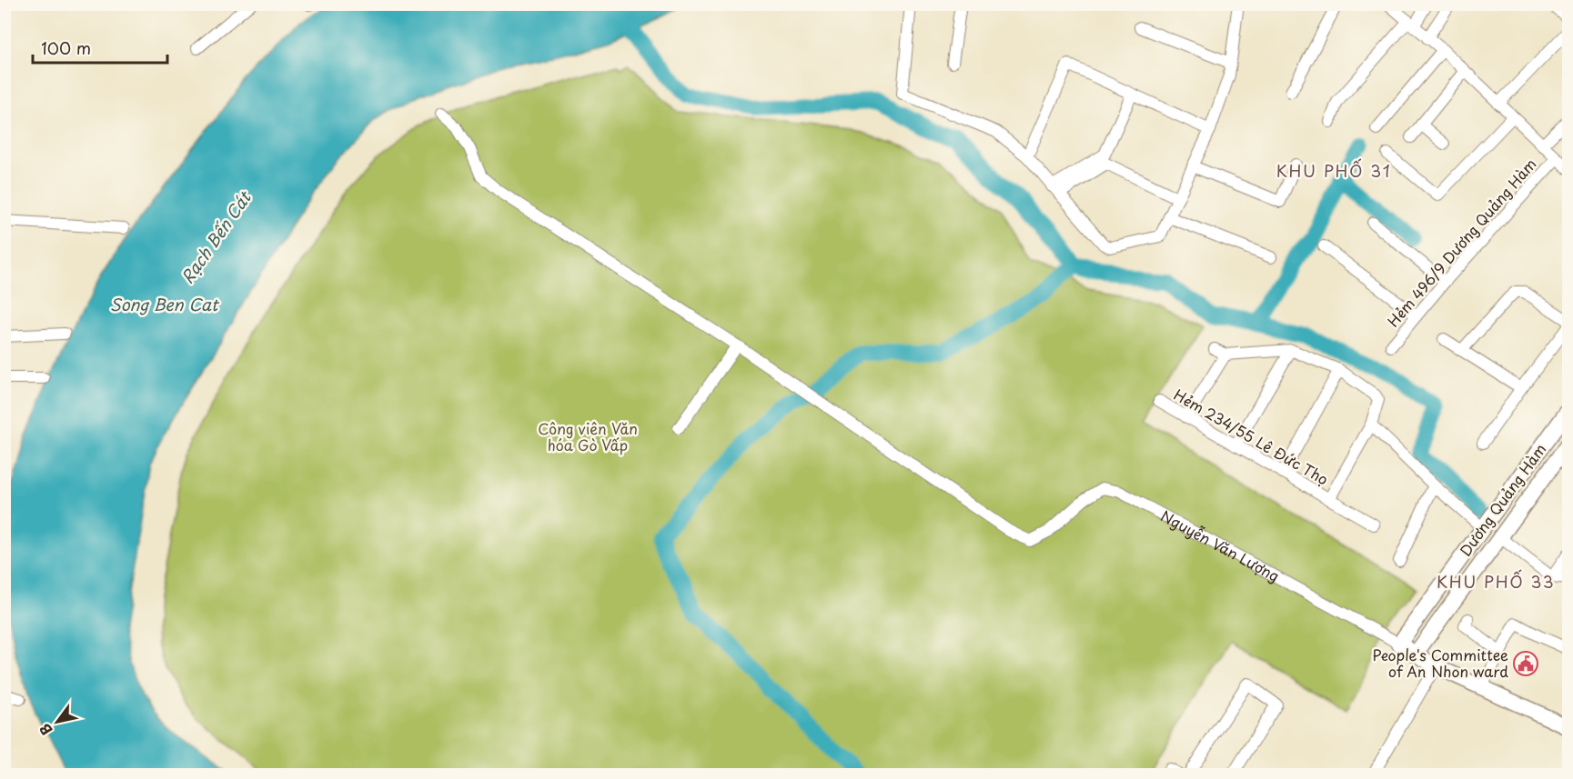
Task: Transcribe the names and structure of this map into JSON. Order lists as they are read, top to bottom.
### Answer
{
  "streets": {
    "street": [
      "Hẻm 496/9 Dương Quảng Hàm",
      "Hẻm 234/55 Lê Đức Thọ",
      "Dương Quảng Hàm",
      "Nguyễn Văn Lượng"
    ]
  },
  "crossings": [
    ["Dương Quảng Hàm", "Nguyễn Văn Lượng"]
  ],
  "districts": ["KHU PHỐ 31", "KHU PHỐ 33"],
  "water": ["Rạch Bến Cát", "Song Ben Cat"],
  "parks": ["Công viên Văn hóa Gò Vấp"],
  "places": {
    "public building": ["People's Committee of An Nhon ward"]
  },
  "scale_bar": "100 m",
  "north": "bottom left"
}
